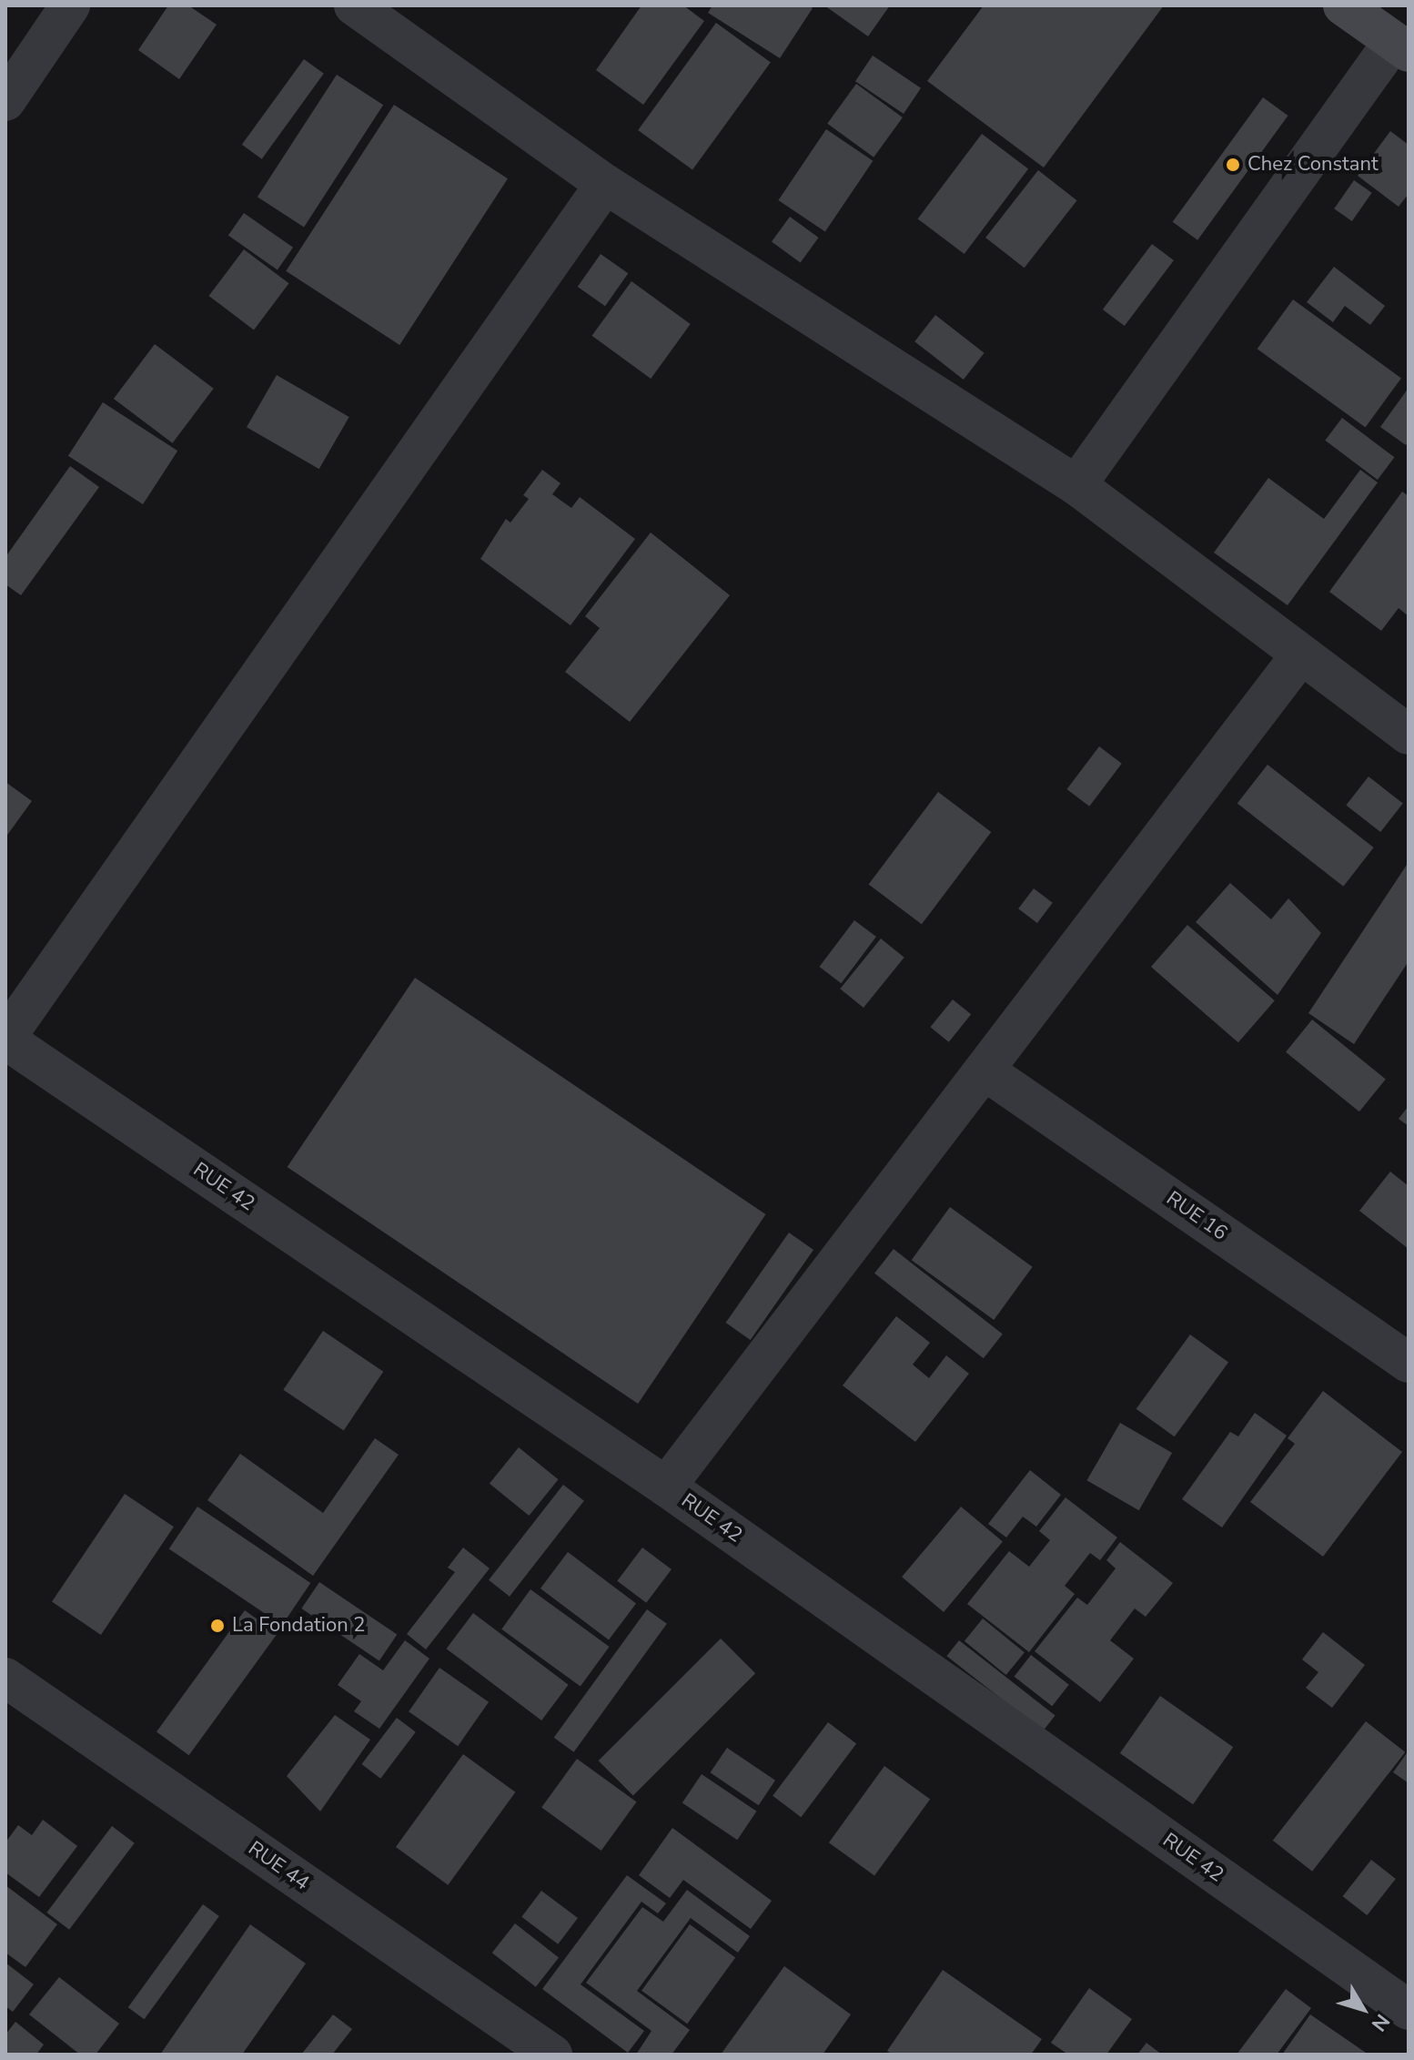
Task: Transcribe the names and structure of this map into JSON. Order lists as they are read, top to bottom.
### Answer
{
  "streets": {
    "street": ["RUE 42", "RUE 16", "RUE 44"]
  },
  "places": ["Chez Constant", "La Fondation 2"],
  "north": "bottom right"
}
